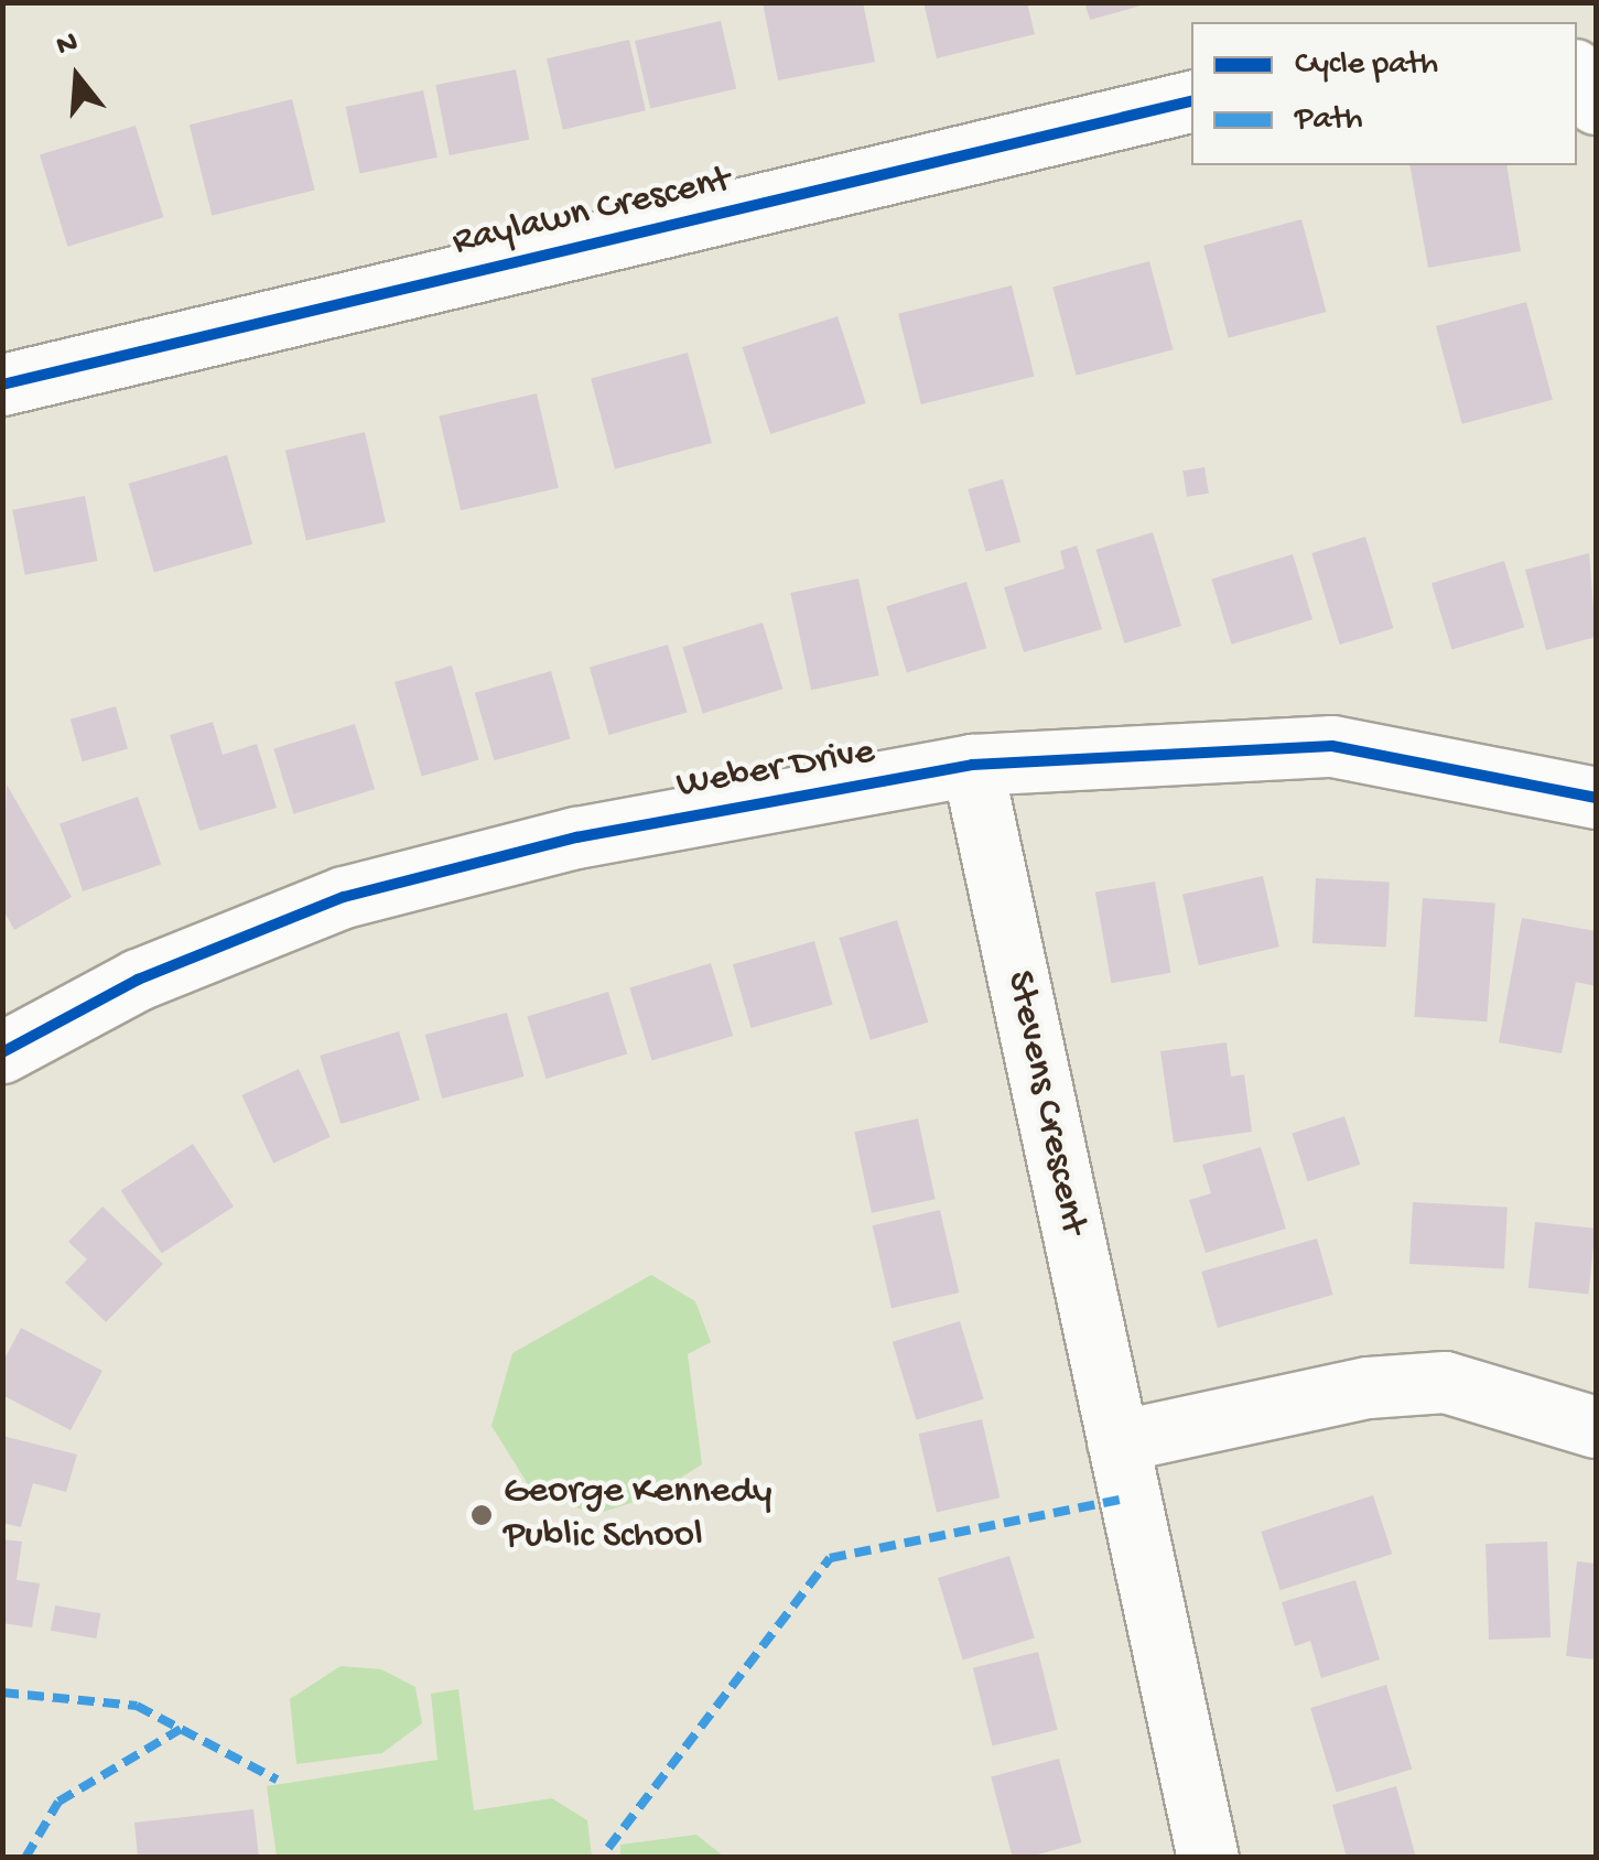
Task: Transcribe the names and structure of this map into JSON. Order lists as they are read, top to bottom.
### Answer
{
  "streets": {
    "street": ["Raylawn Crescent", "Weber Drive", "Stevens Crescent"]
  },
  "crossings": [
    ["Weber Drive", "Stevens Crescent"]
  ],
  "places": ["George Kennedy Public School"],
  "legend": ["Cycle path", "Path"],
  "north": "top"
}
